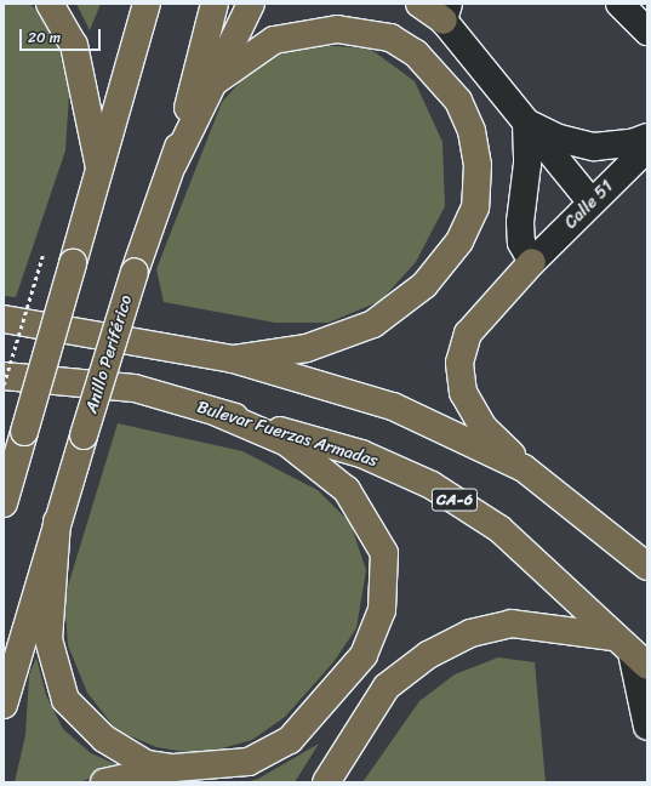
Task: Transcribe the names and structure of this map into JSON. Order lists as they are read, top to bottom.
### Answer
{
  "streets": {
    "highway": ["Anillo Periférico", "Bulevar Fuerzas Armadas", "CA-6"],
    "street": ["Calle 51"]
  },
  "scale_bar": "20 m"
}
